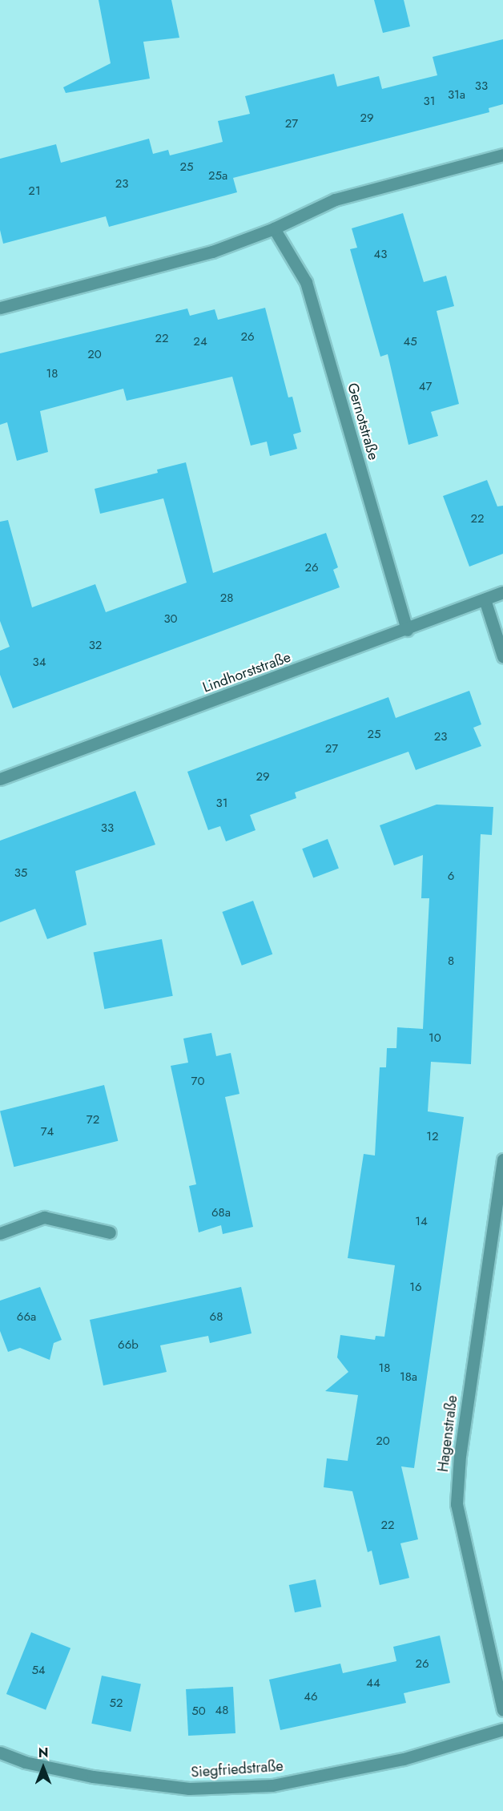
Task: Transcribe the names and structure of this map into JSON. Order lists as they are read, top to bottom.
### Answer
{
  "streets": {
    "street": [
      "Gernotstraße",
      "Lindhorststraße",
      "Hagenstraße",
      "Siegfriedstraße"
    ]
  },
  "crossings": [
    ["Gernotstraße", "Lindhorststraße"]
  ],
  "house_numbers": [
    "33",
    "31a",
    "31",
    "29",
    "27",
    "25",
    "25a",
    "23",
    "21",
    "43",
    "26",
    "22",
    "24",
    "45",
    "20",
    "18",
    "47",
    "22",
    "26",
    "28",
    "30",
    "32",
    "34",
    "25",
    "23",
    "27",
    "29",
    "31",
    "33",
    "35",
    "6",
    "8",
    "10",
    "70",
    "72",
    "74",
    "12",
    "68a",
    "14",
    "16",
    "66a",
    "68",
    "66b",
    "18",
    "18a",
    "20",
    "22",
    "26",
    "54",
    "44",
    "46",
    "52",
    "48",
    "50"
  ],
  "north": "top"
}
